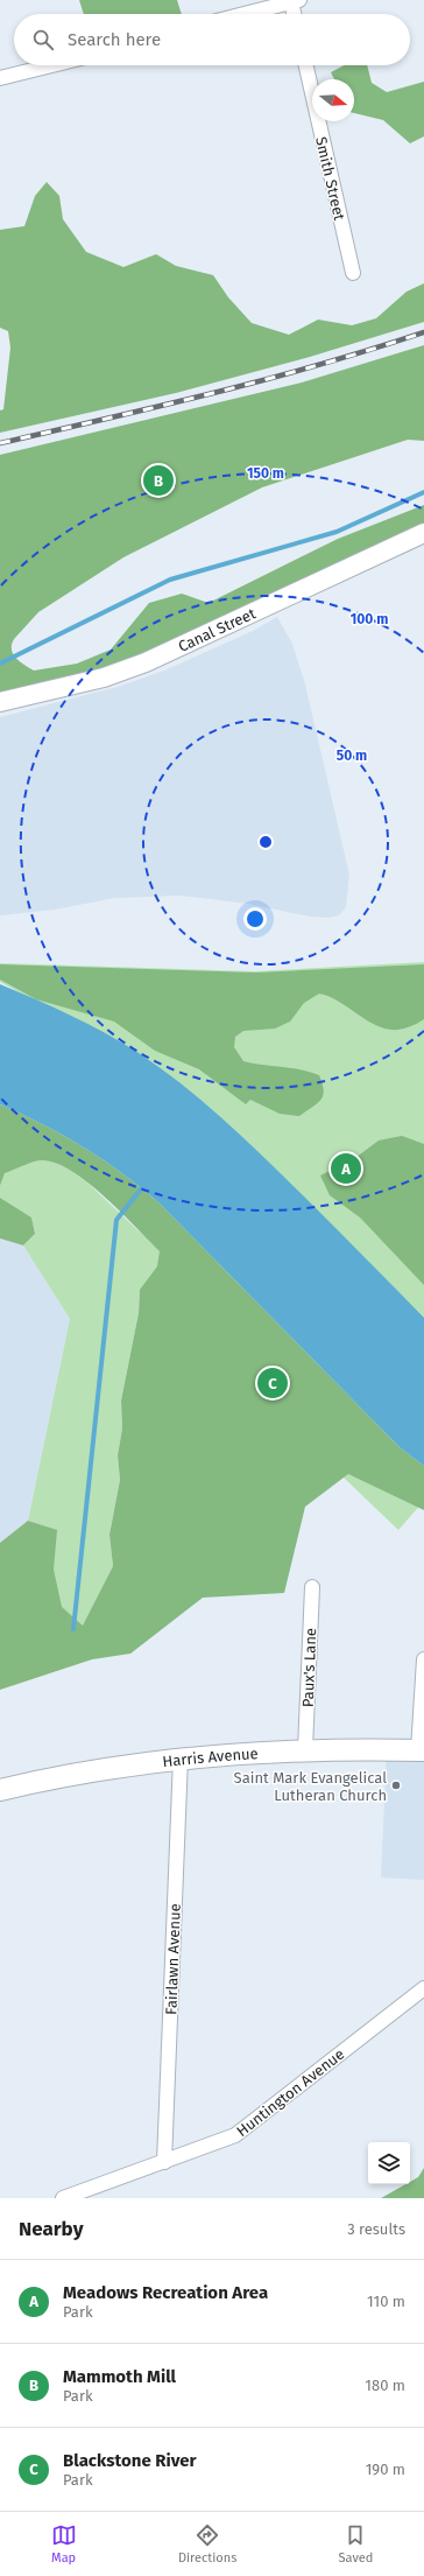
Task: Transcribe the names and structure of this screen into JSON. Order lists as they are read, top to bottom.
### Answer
{
  "streets": {
    "main road": ["Harris Avenue"],
    "street": [
      "Smith Street",
      "Canal Street",
      "Paux's Lane",
      "Fairlawn Avenue",
      "Huntington Avenue"
    ]
  },
  "crossings": [
    ["Paux's Lane", "Harris Avenue"],
    ["Harris Avenue", "Fairlawn Avenue"],
    ["Fairlawn Avenue", "Huntington Avenue"]
  ],
  "places": ["Saint Mark Evangelical Lutheran Church"],
  "north": "right",
  "page": {
    "search": "Search here",
    "pins": ["B", "A", "C"],
    "heading": ["Nearby", "3 results"],
    "list": [
      {
        "mark": "A",
        "name": "Meadows Recreation Area",
        "note": "Park",
        "value": "110 m"
      },
      {
        "mark": "B",
        "name": "Mammoth Mill",
        "note": "Park",
        "value": "180 m"
      },
      {
        "mark": "C",
        "name": "Blackstone River",
        "note": "Park",
        "value": "190 m"
      }
    ],
    "nav": ["Map", "Directions", "Saved"]
  },
  "rings": ["150 m", "100 m", "50 m"]
}
